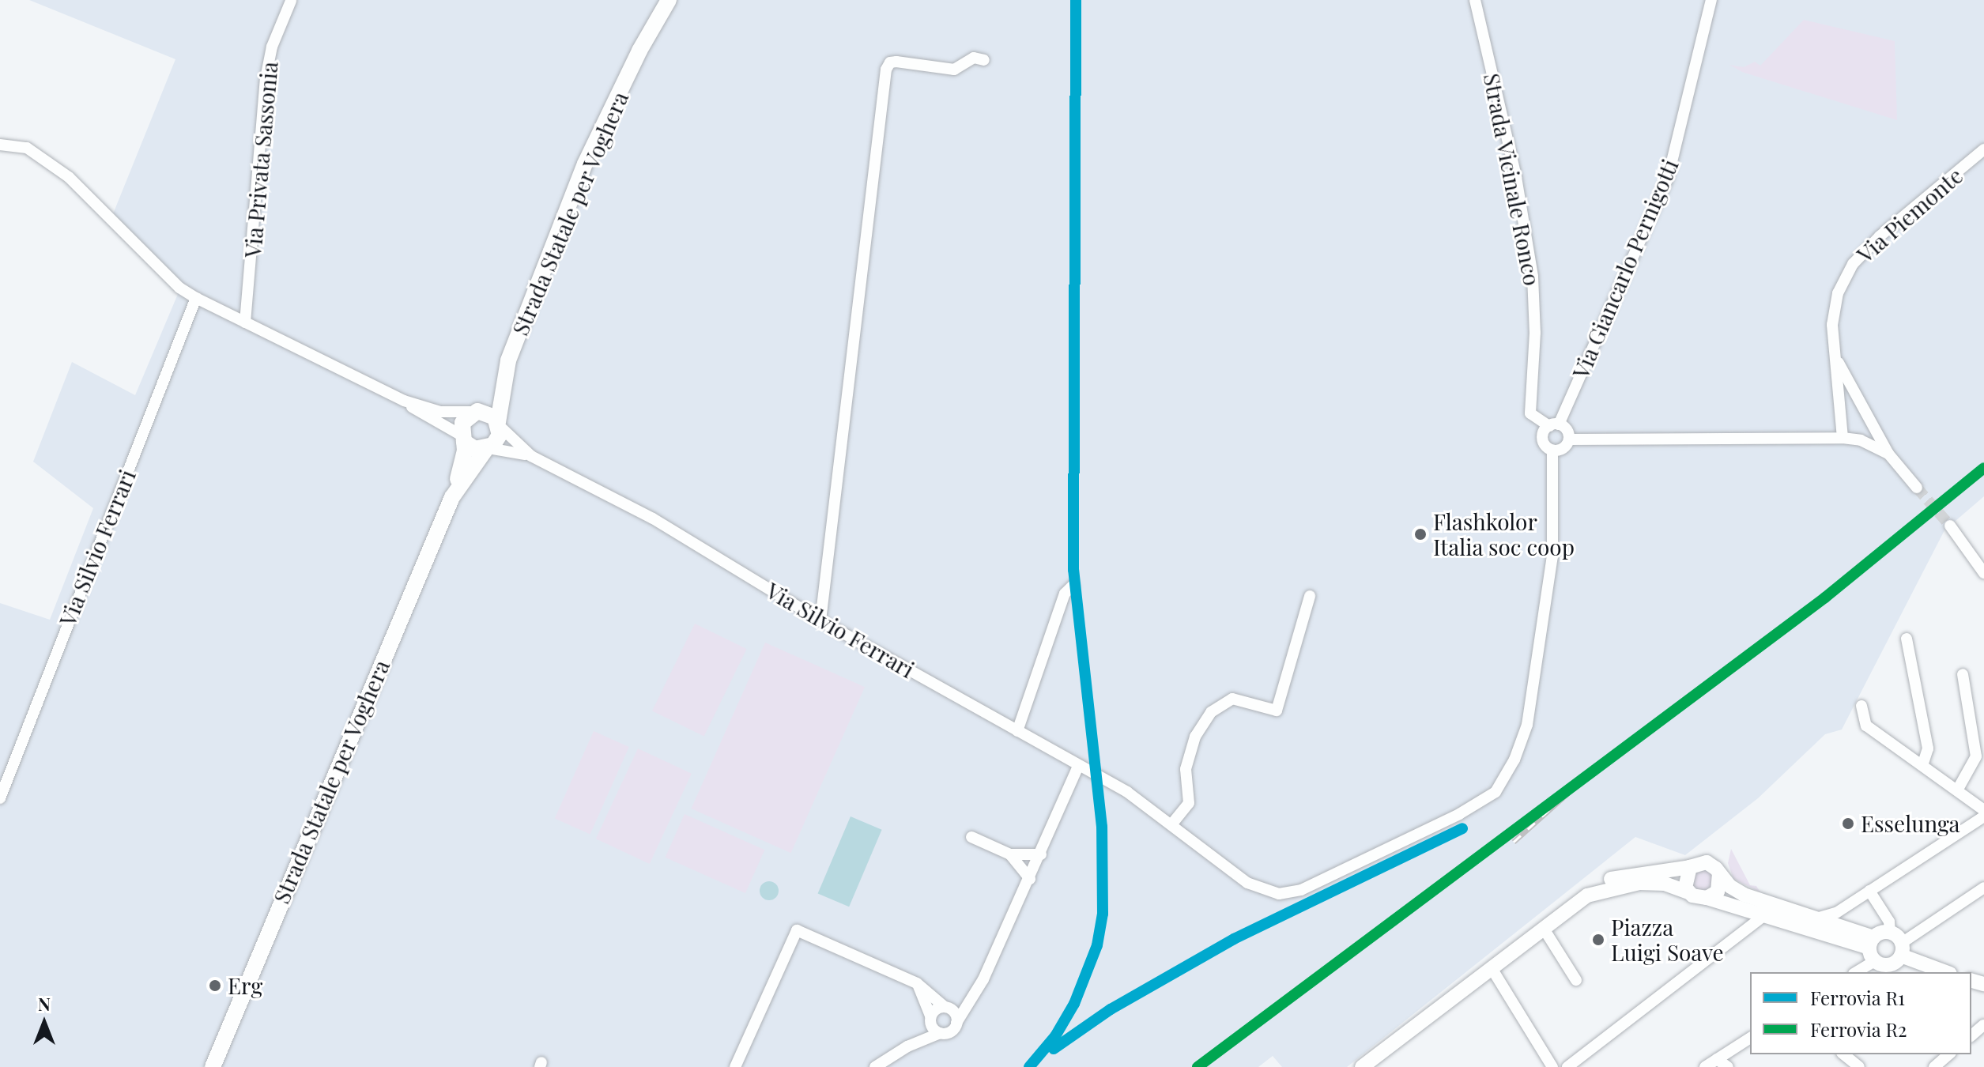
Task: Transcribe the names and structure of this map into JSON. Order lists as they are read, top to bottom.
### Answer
{
  "streets": {
    "main road": ["Strada Statale per Voghera"],
    "street": [
      "Via Privata Sassonia",
      "Strada Vicinale Ronco",
      "Via Piemonte",
      "Via Giancarlo Pernigotti",
      "Via Silvio Ferrari"
    ]
  },
  "crossings": [
    ["Strada Vicinale Ronco", "Via Giancarlo Pernigotti"],
    ["Strada Vicinale Ronco", "Via Silvio Ferrari"],
    ["Strada Statale per Voghera", "Via Silvio Ferrari"],
    ["Via Giancarlo Pernigotti", "Via Silvio Ferrari"]
  ],
  "places": [
    "Flashkolor Italia soc coop",
    "Esselunga",
    "Piazza Luigi Soave",
    "Erg"
  ],
  "lines": ["rail line R1", "rail line R2"],
  "legend": ["Ferrovia R1", "Ferrovia R2"],
  "north": "top"
}
